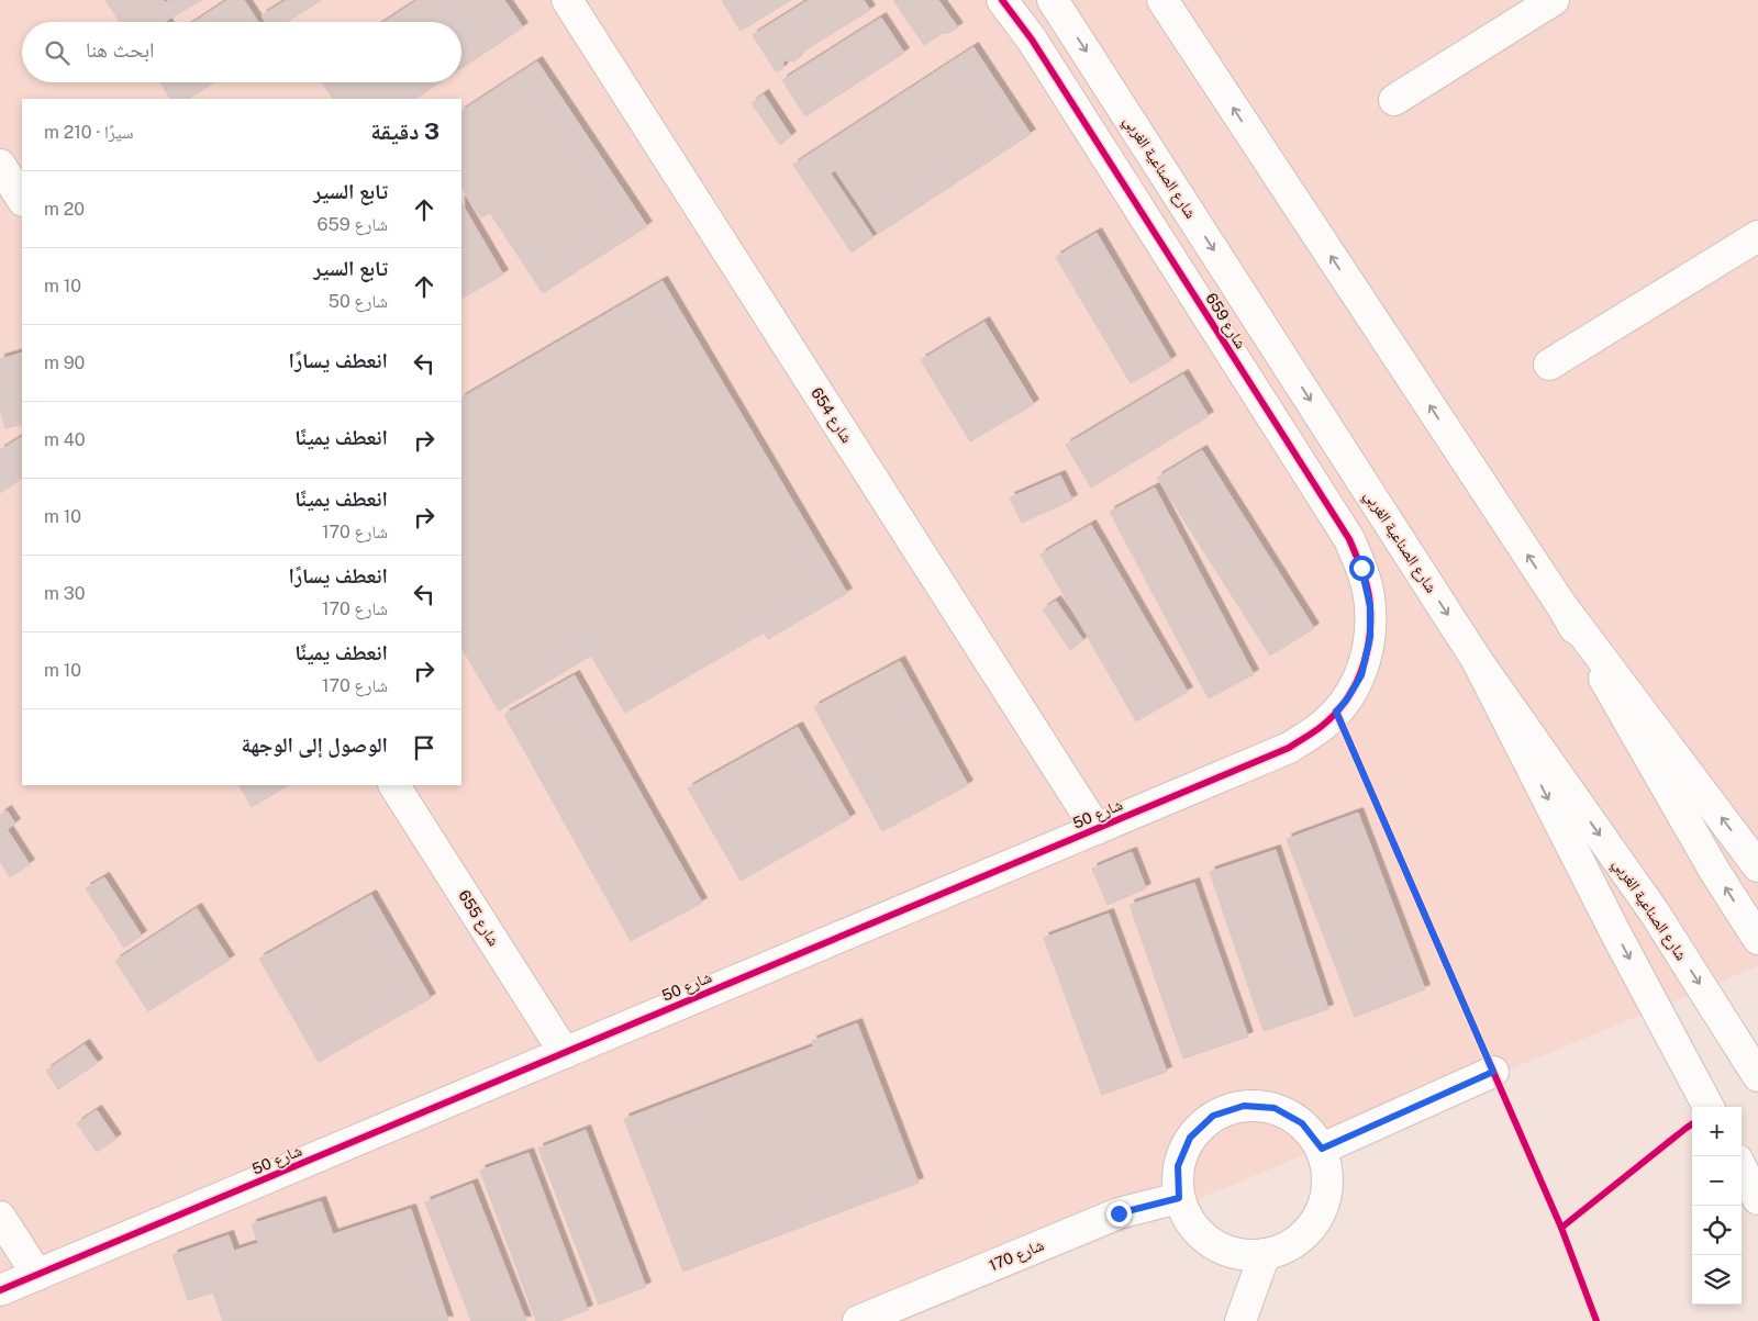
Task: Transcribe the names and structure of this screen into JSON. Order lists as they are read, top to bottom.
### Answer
{
  "streets": {
    "main road": [
      "شارع الصناعية الغربي",
      "شارع 659",
      "شارع 654",
      "شارع 50",
      "شارع 655",
      "شارع 170"
    ]
  },
  "crossings": [
    ["شارع 659", "شارع 50"],
    ["شارع 654", "شارع 50"],
    ["شارع 50", "شارع 655"]
  ],
  "page": {
    "search": "ابحث هنا",
    "heading": ["3 دقيقة", "سيرًا · 210 m"],
    "list": [
      ["تابع السير", "شارع 659", "20 m"],
      ["تابع السير", "شارع 50", "10 m"],
      ["انعطف يسارًا", "90 m"],
      ["انعطف يمينًا", "40 m"],
      ["انعطف يمينًا", "شارع 170", "10 m"],
      ["انعطف يسارًا", "شارع 170", "30 m"],
      ["انعطف يمينًا", "شارع 170", "10 m"],
      "الوصول إلى الوجهة"
    ],
    "map_buttons": ["+", "−"]
  }
}
